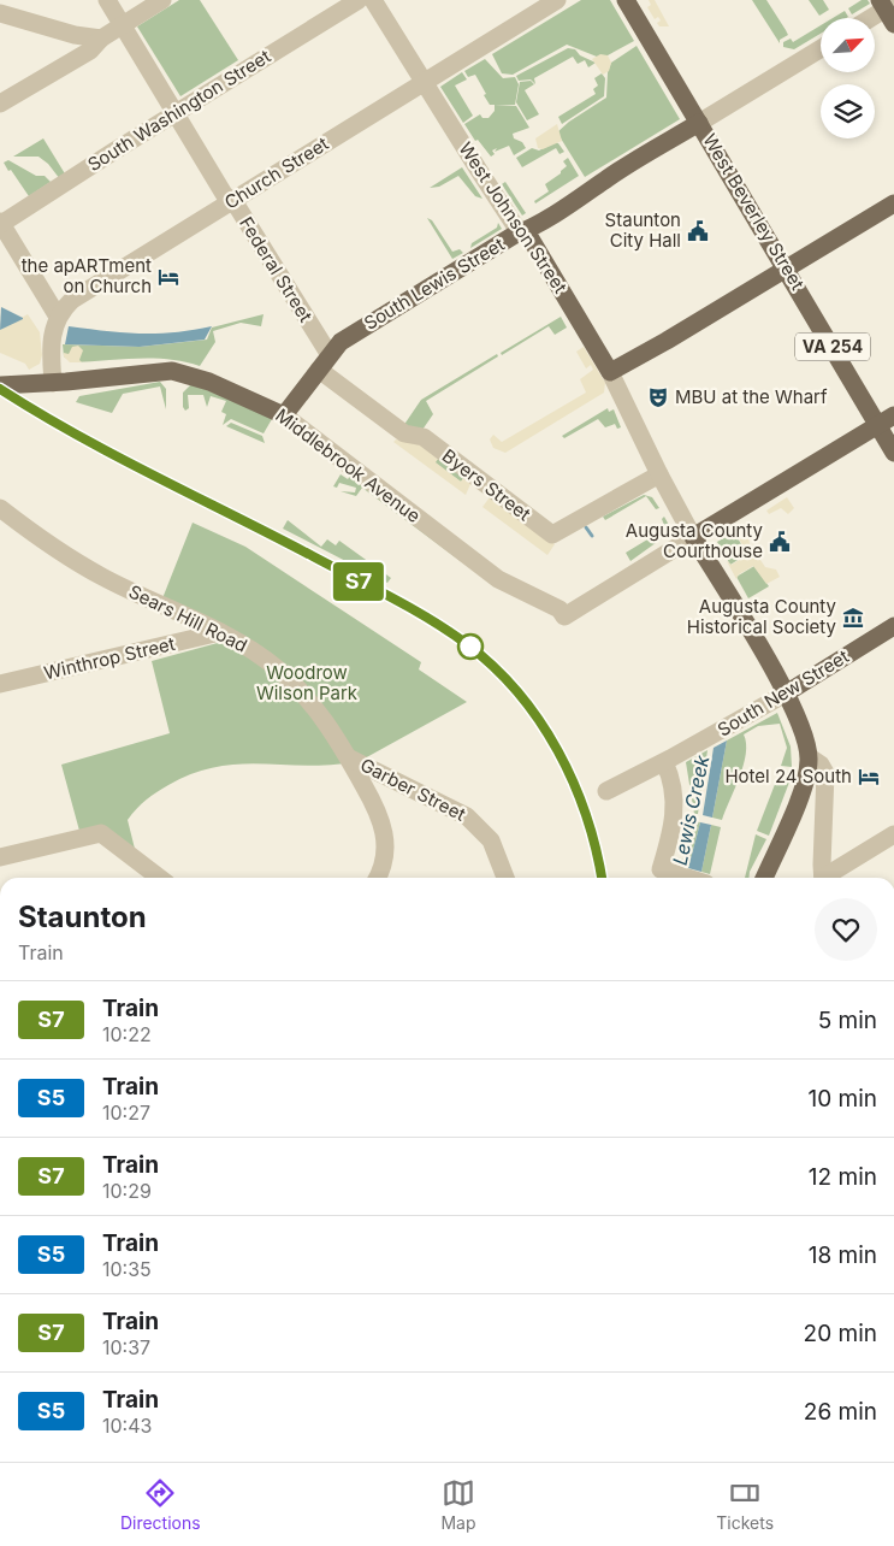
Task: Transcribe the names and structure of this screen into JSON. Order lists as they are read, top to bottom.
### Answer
{
  "streets": {
    "main road": [
      "West Beverley Street",
      "West Johnson Street",
      "South Lewis Street",
      "VA 254",
      "Middlebrook Avenue",
      "South New Street"
    ],
    "street": [
      "South Washington Street",
      "Church Street",
      "Federal Street",
      "Byers Street",
      "Sears Hill Road",
      "Winthrop Street",
      "Garber Street"
    ]
  },
  "crossings": [
    ["South Washington Street", "Federal Street"],
    ["Church Street", "West Johnson Street"],
    ["Church Street", "Federal Street"],
    ["West Beverley Street", "South Lewis Street"],
    ["West Beverley Street", "VA 254"],
    ["West Johnson Street", "South Lewis Street"],
    ["West Johnson Street", "Middlebrook Avenue"],
    ["West Johnson Street", "Byers Street"],
    ["Federal Street", "South Lewis Street"],
    ["Federal Street", "Byers Street"],
    ["South Lewis Street", "Middlebrook Avenue"],
    ["South Lewis Street", "Byers Street"],
    ["Sears Hill Road", "Winthrop Street"],
    ["Sears Hill Road", "Garber Street"]
  ],
  "water": ["Lewis Creek"],
  "parks": ["Woodrow Wilson Park"],
  "places": {
    "public building": ["Staunton City Hall", "Augusta County Courthouse"],
    "hotel": ["the apARTment on Church", "Hotel 24 South"],
    "theatre": ["MBU at the Wharf"],
    "museum": ["Augusta County Historical Society"]
  },
  "north": "top right",
  "page": {
    "on_map": "S7",
    "heading": ["Staunton", "Train"],
    "list": [
      {
        "mark": "S7",
        "name": "Train",
        "note": "10:22",
        "value": "5 min"
      },
      {
        "mark": "S5",
        "name": "Train",
        "note": "10:27",
        "value": "10 min"
      },
      {
        "mark": "S7",
        "name": "Train",
        "note": "10:29",
        "value": "12 min"
      },
      {
        "mark": "S5",
        "name": "Train",
        "note": "10:35",
        "value": "18 min"
      },
      {
        "mark": "S7",
        "name": "Train",
        "note": "10:37",
        "value": "20 min"
      },
      {
        "mark": "S5",
        "name": "Train",
        "note": "10:43",
        "value": "26 min"
      }
    ],
    "tabs": ["Directions", "Map", "Tickets"]
  }
}
